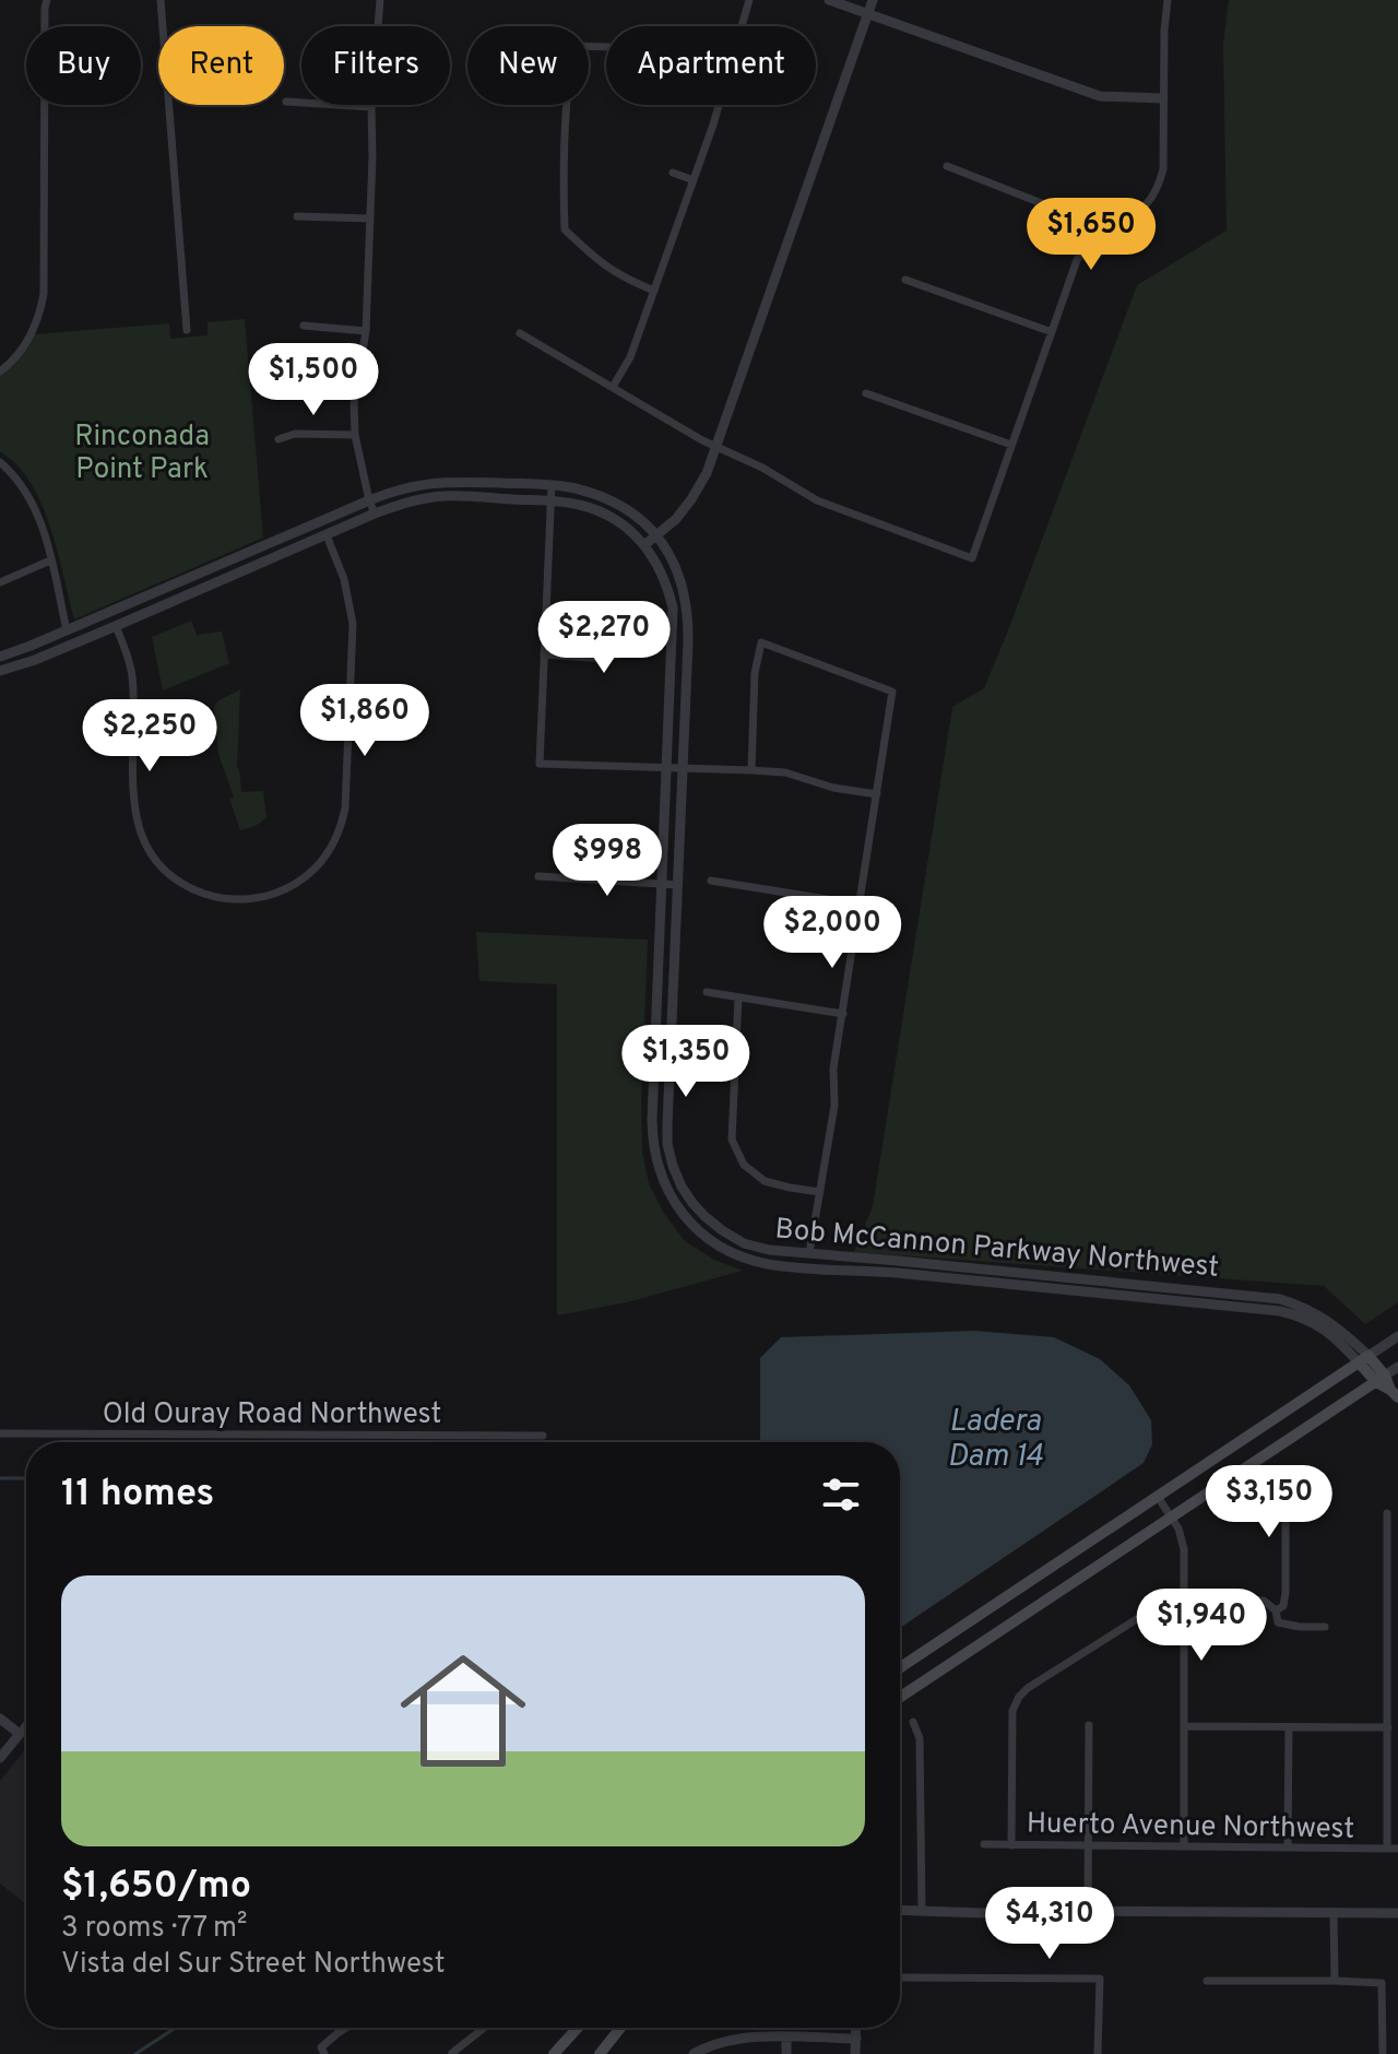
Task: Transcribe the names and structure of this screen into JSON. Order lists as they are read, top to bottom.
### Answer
{
  "streets": {
    "street": ["Bob McCannon Parkway Northwest", "Old Ouray Road Northwest", "Huerto Avenue Northwest"]
  },
  "water": ["Ladera Dam 14"],
  "parks": ["Rinconada Point Park"],
  "page": {
    "chip": [
      "Buy",
      "Rent",
      "Filters",
      "New",
      "Apartment"
    ],
    "price": [
      "$1,650",
      "$1,500",
      "$2,270",
      "$1,860",
      "$2,250",
      "$998",
      "$2,000",
      "$1,350",
      "$3,150",
      "$1,940",
      "$4,310"
    ],
    "heading": "11 homes",
    "list": [
      {
        "name": "$1,650/mo",
        "note": "3 rooms · 77 m² · Vista del Sur Street Northwest"
      }
    ]
  }
}
